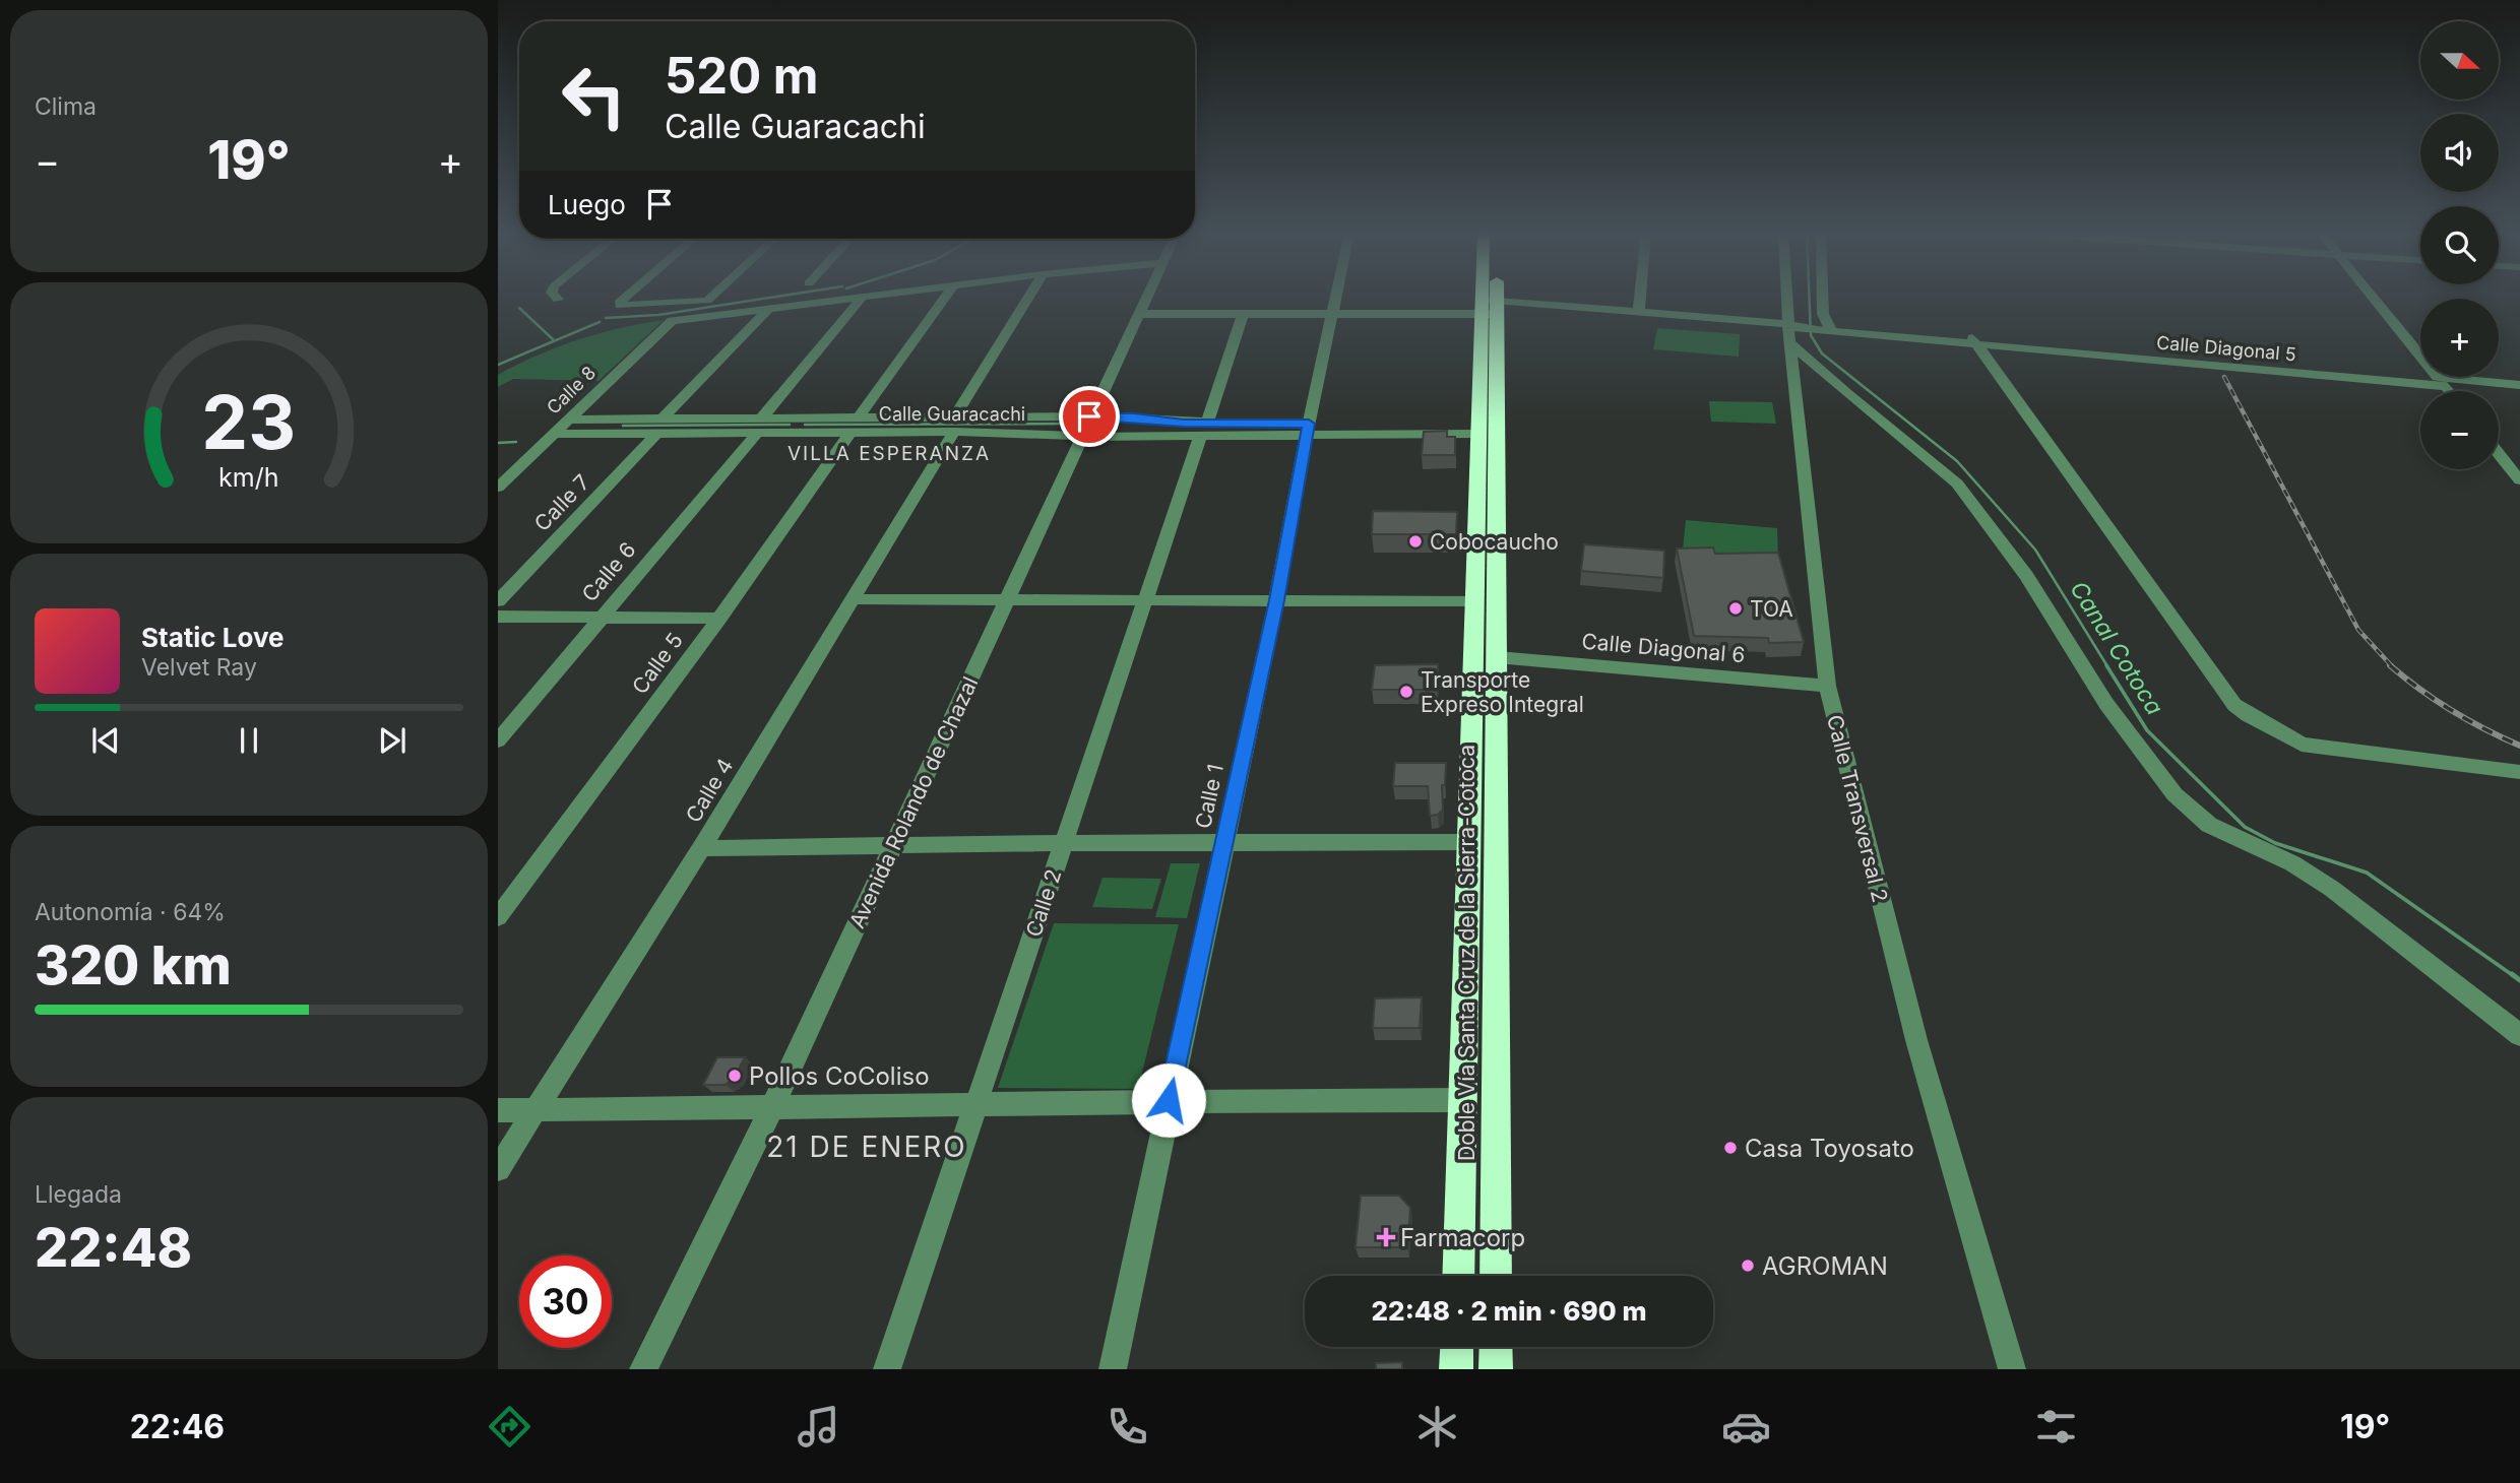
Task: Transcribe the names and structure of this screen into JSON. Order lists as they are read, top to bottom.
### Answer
{
  "streets": {
    "highway": ["Doble Vía Santa Cruz de la Sierra-Cotoca"],
    "street": [
      "Calle Diagonal 5",
      "Calle 8",
      "Calle Guaracachi",
      "Calle 7",
      "Calle 6",
      "Calle Diagonal 6",
      "Calle 5",
      "Calle 4",
      "Calle 1",
      "Avenida Rolando de Chazal",
      "Calle Transversal 2",
      "Calle 2"
    ]
  },
  "crossings": [
    ["Calle Diagonal 5", "Calle Transversal 2"],
    ["Calle Diagonal 5", "Doble Vía Santa Cruz de la Sierra-Cotoca"],
    ["Calle 8", "Calle Guaracachi"],
    ["Calle Guaracachi", "Calle 7"],
    ["Calle Guaracachi", "Calle 6"],
    ["Calle Guaracachi", "Calle 5"],
    ["Calle Guaracachi", "Calle 4"],
    ["Calle Guaracachi", "Calle 1"],
    ["Calle Guaracachi", "Avenida Rolando de Chazal"],
    ["Calle Guaracachi", "Calle 2"],
    ["Calle Guaracachi", "Doble Vía Santa Cruz de la Sierra-Cotoca"],
    ["Calle Diagonal 6", "Calle Transversal 2"],
    ["Calle Diagonal 6", "Doble Vía Santa Cruz de la Sierra-Cotoca"]
  ],
  "districts": ["VILLA ESPERANZA", "21 DE ENERO"],
  "water": ["Canal Cotoca"],
  "places": {
    "other": [
      "Cobocaucho",
      "TOA",
      "Transporte Expreso Integral",
      "Pollos CoColiso",
      "Casa Toyosato",
      "AGROMAN"
    ],
    "health": ["Farmacorp"]
  },
  "north": "right",
  "page": {
    "tile": [
      "Clima",
      ["Autonomía · 64%", "320 km"],
      ["Llegada", "22:48"]
    ],
    "map_buttons": ["+", "−"],
    "turn": ["520 m", "Calle Guaracachi"],
    "heat": ["−", "19°", "+"],
    "then": "Luego",
    "song": ["Static Love", "Velvet Ray"],
    "limit": "30",
    "trip": "22:48 · 2 min · 690 m",
    "tabs": ["22:46", "19°"],
    "gauge": ["23", "km/h"]
  }
}
